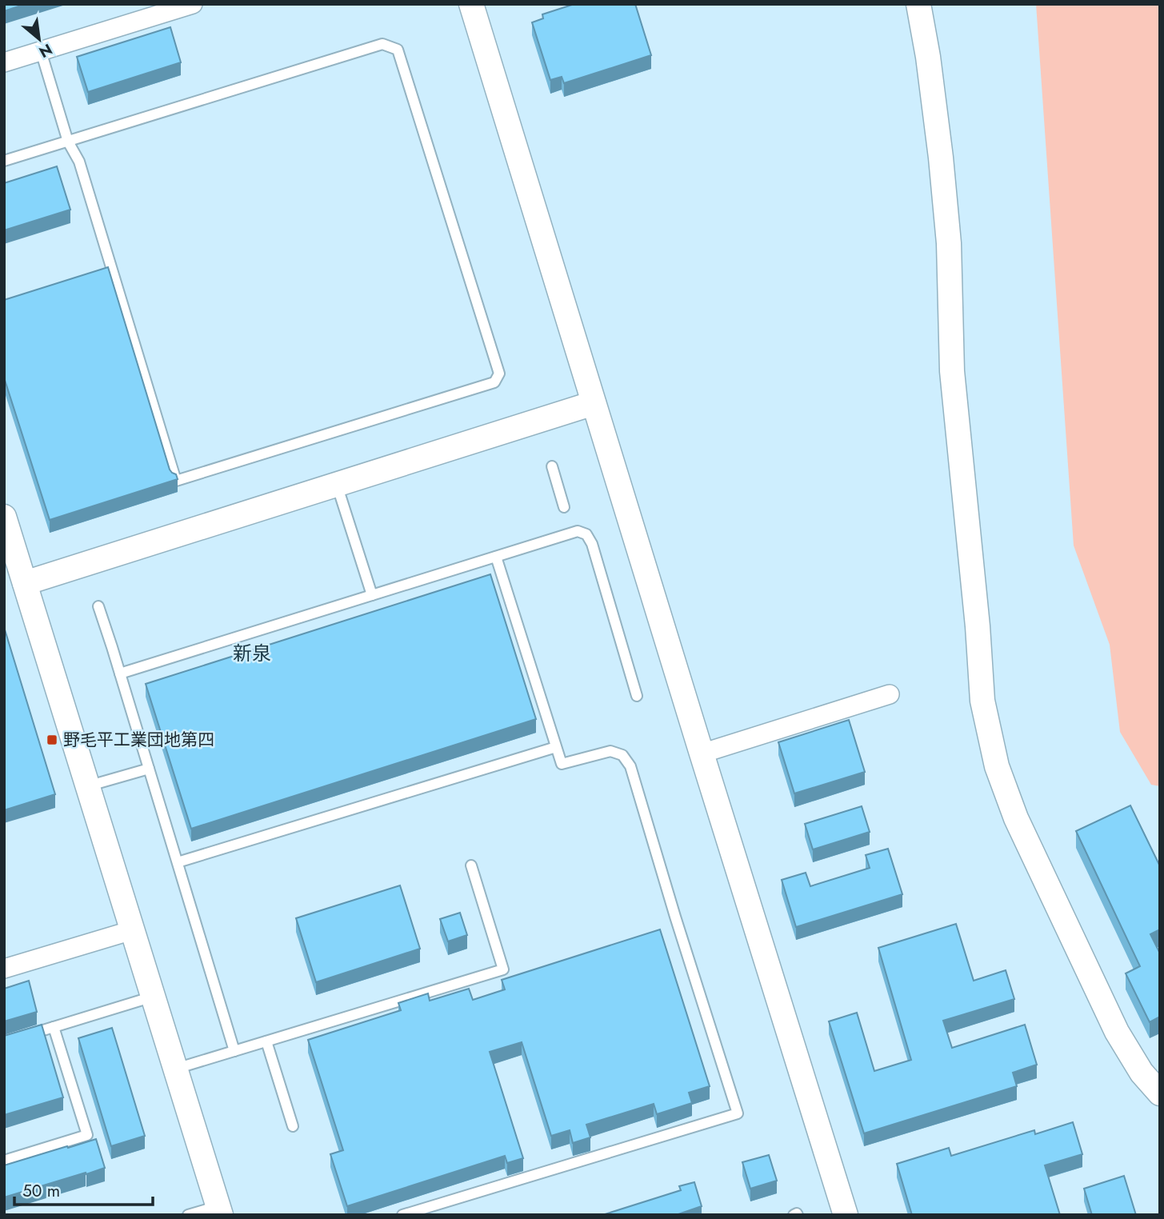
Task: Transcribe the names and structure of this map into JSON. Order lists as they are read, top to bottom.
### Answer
{
  "districts": ["新泉"],
  "places": {
    "transit": ["野毛平工業団地第四"]
  },
  "scale_bar": "50 m",
  "north": "bottom right"
}
